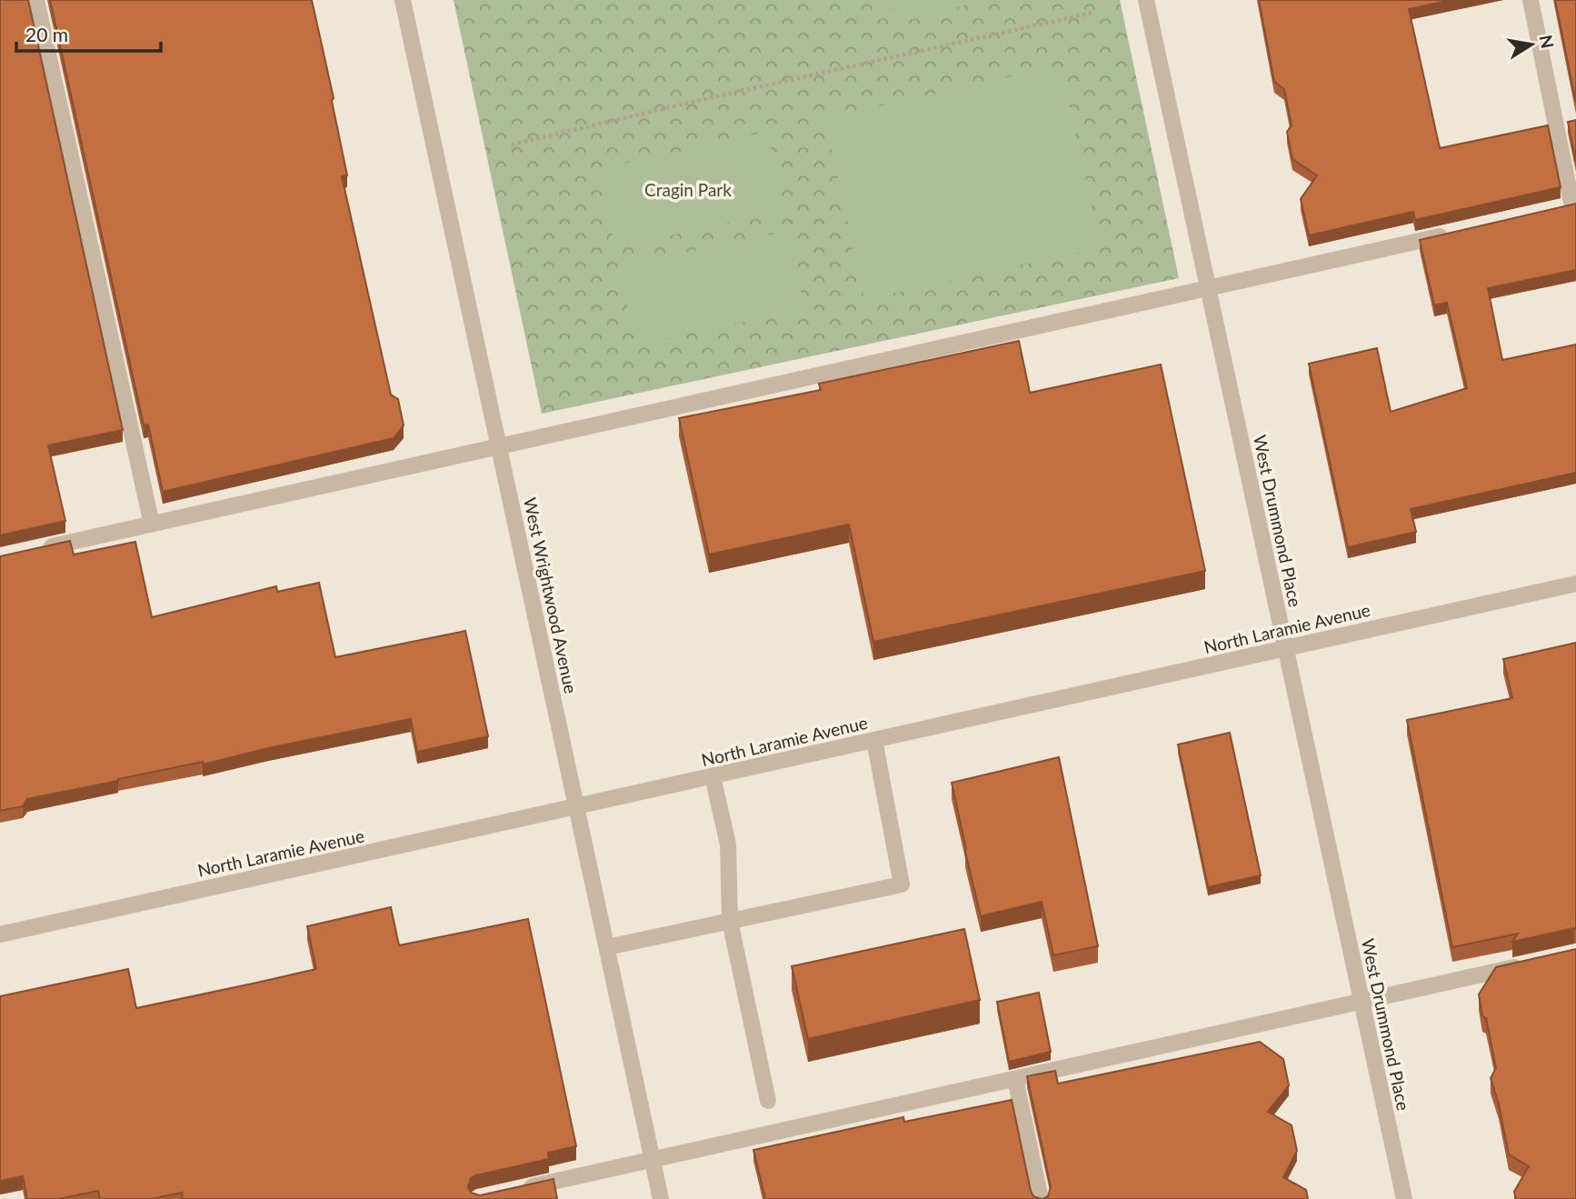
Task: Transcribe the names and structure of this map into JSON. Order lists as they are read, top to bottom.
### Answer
{
  "streets": {
    "street": ["West Drummond Place", "West Wrightwood Avenue", "North Laramie Avenue"]
  },
  "crossings": [
    ["West Drummond Place", "North Laramie Avenue"],
    ["West Wrightwood Avenue", "North Laramie Avenue"]
  ],
  "parks": ["Cragin Park"],
  "scale_bar": "20 m",
  "north": "right"
}
